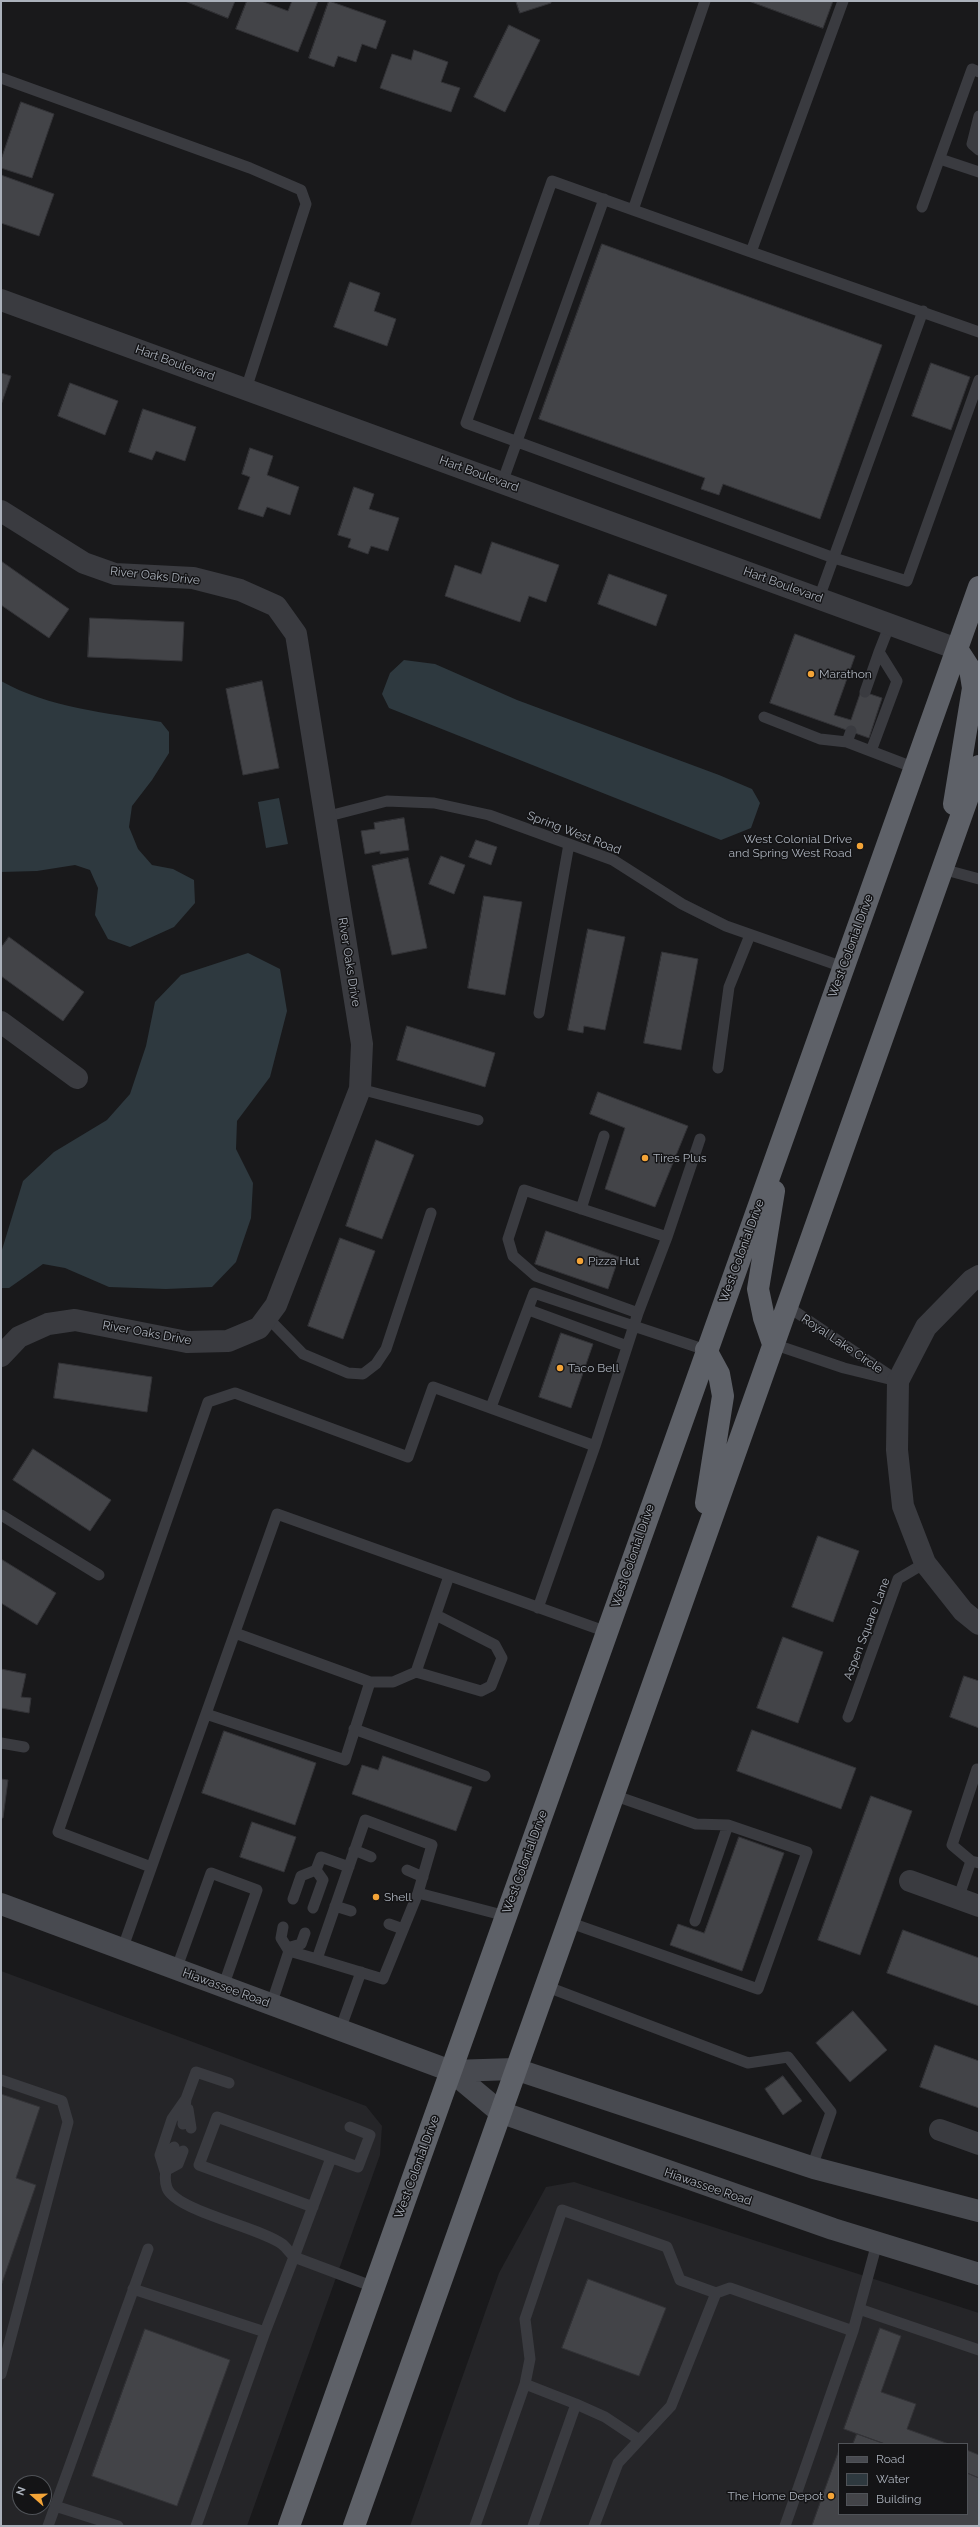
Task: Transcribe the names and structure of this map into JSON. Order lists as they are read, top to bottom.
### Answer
{
  "streets": {
    "highway": ["West Colonial Drive"],
    "main road": ["Hiawassee Road"],
    "street": ["Hart Boulevard", "River Oaks Drive"],
    "lane": ["Spring West Road", "Royal Lake Circle", "Aspen Square Lane"]
  },
  "crossings": [
    ["Hart Boulevard", "West Colonial Drive"],
    ["River Oaks Drive", "Spring West Road"],
    ["Spring West Road", "West Colonial Drive"],
    ["West Colonial Drive", "Hiawassee Road"]
  ],
  "places": [
    "Marathon",
    "West Colonial Drive and Spring West Road",
    "Tires Plus",
    "Pizza Hut",
    "Taco Bell",
    "Shell",
    "The Home Depot"
  ],
  "legend": ["Road", "Water", "Building"],
  "north": "left"
}
